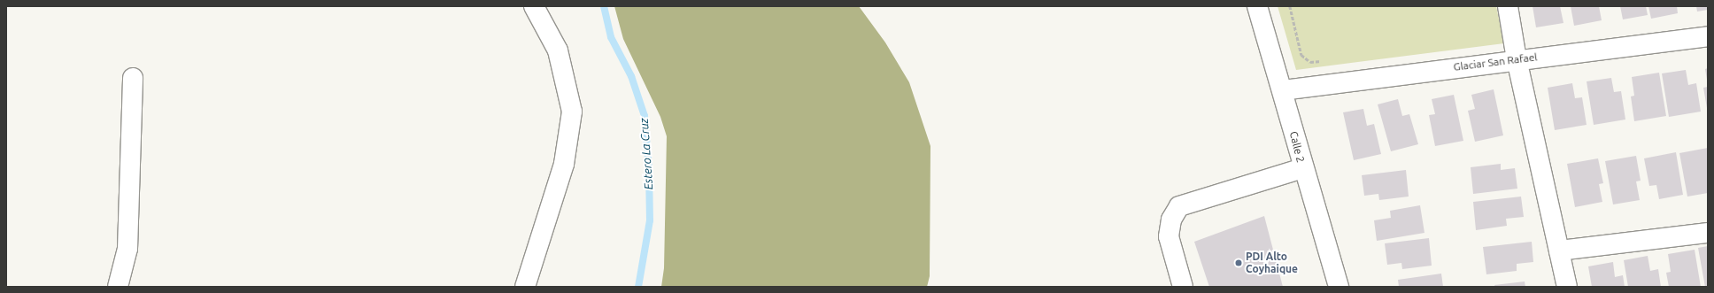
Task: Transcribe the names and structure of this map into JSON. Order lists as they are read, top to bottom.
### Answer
{
  "streets": {
    "street": ["Glaciar San Rafael", "Calle 2"]
  },
  "crossings": [
    ["Glaciar San Rafael", "Calle 2"]
  ],
  "water": ["Estero La Cruz"],
  "places": ["PDI Alto Coyhaique"]
}
